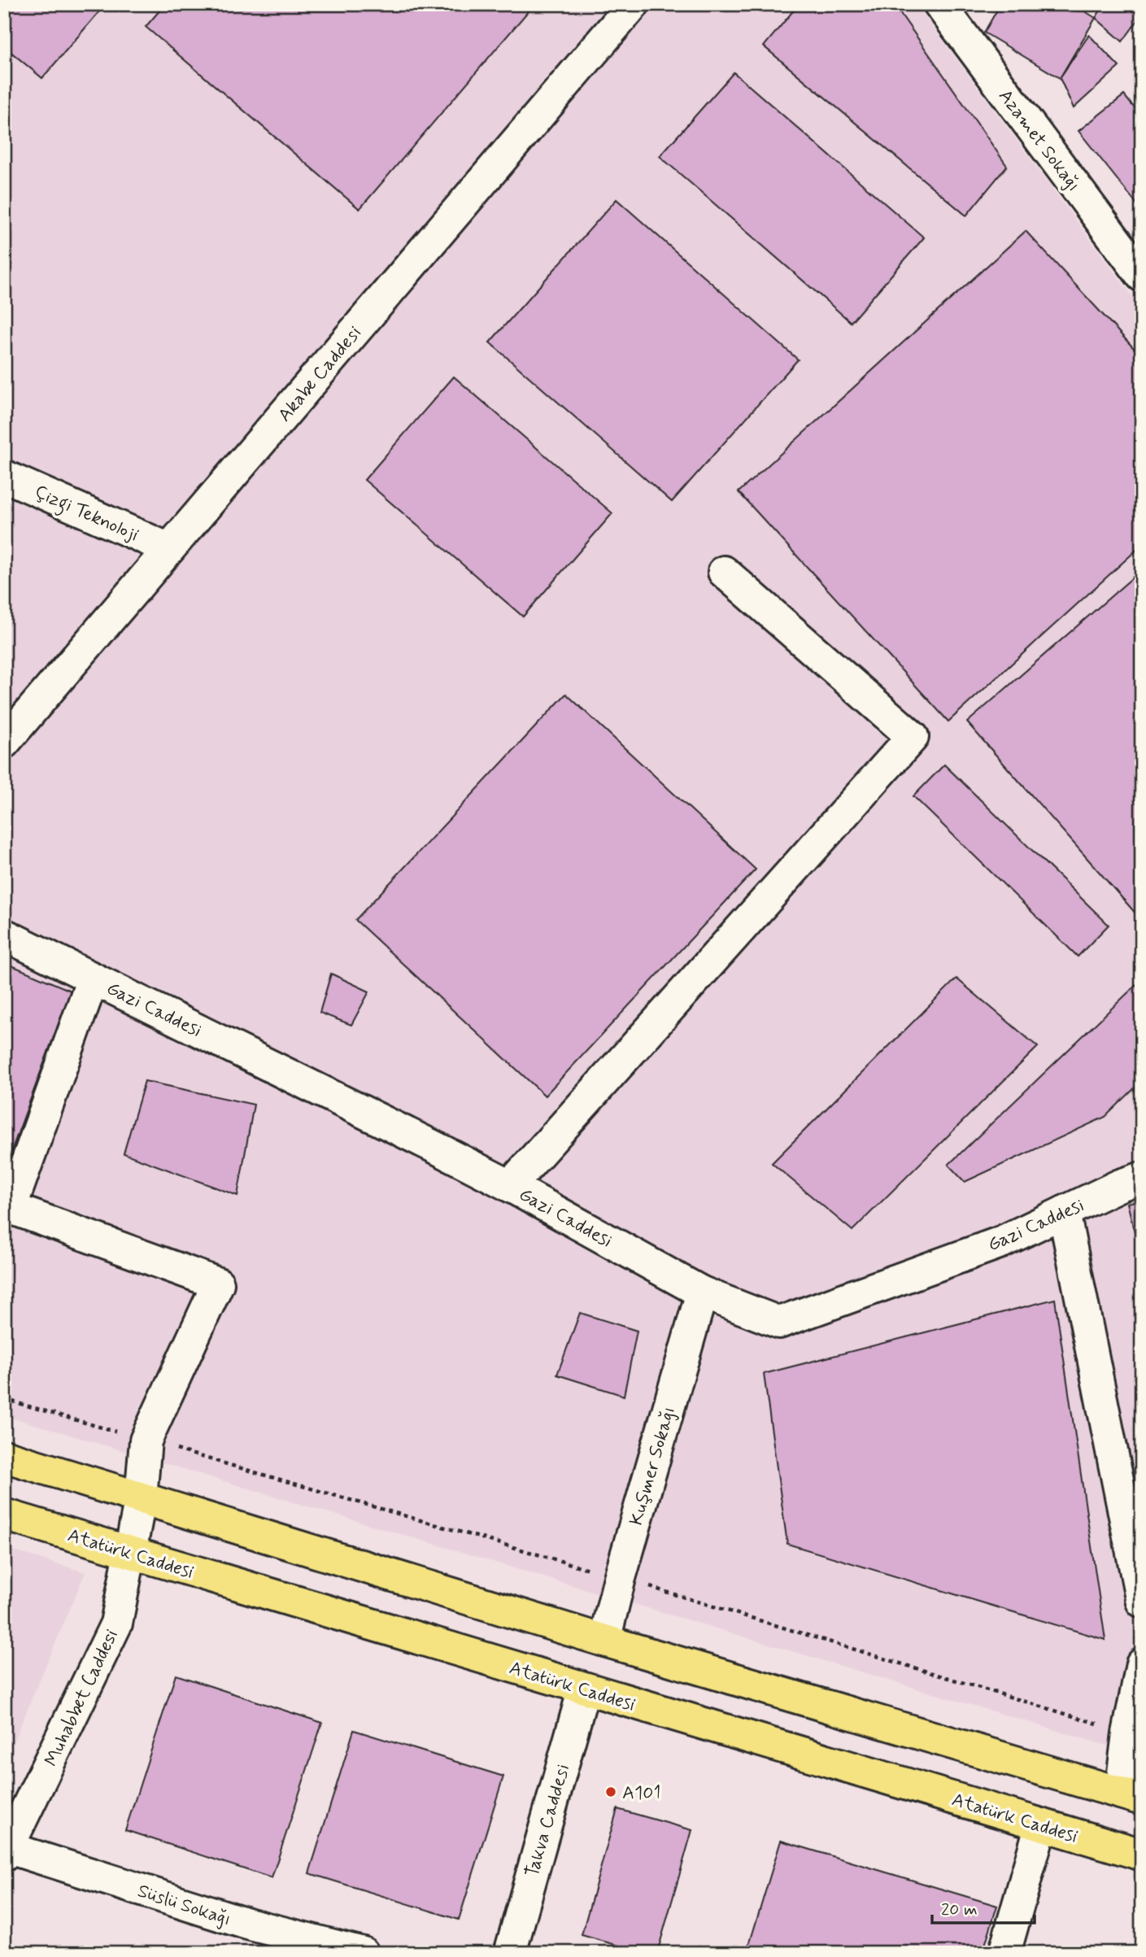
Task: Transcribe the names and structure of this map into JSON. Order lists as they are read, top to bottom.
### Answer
{
  "streets": {
    "main road": ["Atatürk Caddesi"],
    "street": [
      "Azamet Sokağı",
      "Akabe Caddesi",
      "Çizgi Teknoloji",
      "Gazi Caddesi",
      "Kuşmer Sokağı",
      "Muhabbet Caddesi",
      "Takva Caddesi",
      "Süslü Sokağı"
    ]
  },
  "crossings": [
    ["Akabe Caddesi", "Çizgi Teknoloji"],
    ["Gazi Caddesi", "Kuşmer Sokağı"],
    ["Gazi Caddesi", "Muhabbet Caddesi"],
    ["Atatürk Caddesi", "Muhabbet Caddesi"],
    ["Atatürk Caddesi", "Takva Caddesi"],
    ["Muhabbet Caddesi", "Süslü Sokağı"]
  ],
  "places": ["A101"],
  "scale_bar": "20 m"
}
